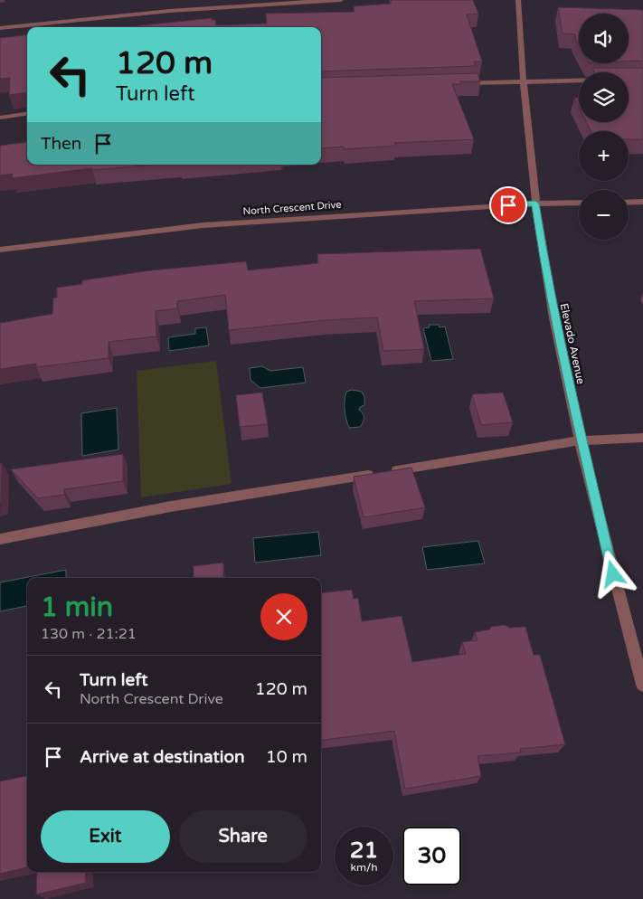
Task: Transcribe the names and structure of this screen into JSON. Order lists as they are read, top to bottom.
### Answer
{
  "streets": {
    "street": ["North Crescent Drive", "Elevado Avenue"]
  },
  "crossings": [
    ["North Crescent Drive", "Elevado Avenue"]
  ],
  "page": {
    "map_buttons": ["+", "−"],
    "turn": ["120 m", "Turn left"],
    "then": "Then",
    "heading": ["1 min", "130 m · 21:21"],
    "list": [
      {
        "name": "Turn left",
        "note": "North Crescent Drive",
        "value": "120 m"
      },
      {
        "name": "Arrive at destination",
        "value": "10 m"
      }
    ],
    "buttons": ["Exit", "Share"],
    "speed": "21 km/h",
    "limit": "30"
  }
}
